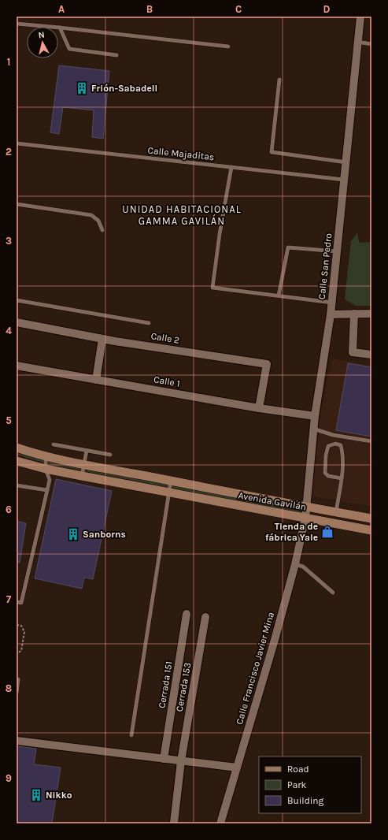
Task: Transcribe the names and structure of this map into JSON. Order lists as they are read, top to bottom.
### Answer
{
  "streets": {
    "main road": ["Avenida Gavilán"],
    "street": [
      "Calle San Pedro",
      "Calle 2",
      "Calle 1",
      "Calle Francisco Javier Mina",
      "Cerrada 151",
      "Cerrada 153"
    ],
    "lane": ["Calle Majaditas"]
  },
  "crossings": [
    ["Calle Majaditas", "Calle San Pedro"],
    ["Calle San Pedro", "Calle 1"],
    ["Calle San Pedro", "Avenida Gavilán"],
    ["Calle San Pedro", "Calle Francisco Javier Mina"],
    ["Calle 2", "Calle 1"],
    ["Avenida Gavilán", "Calle Francisco Javier Mina"]
  ],
  "districts": ["UNIDAD HABITACIONAL GAMMA GAVILÁN"],
  "places": {
    "building": ["Frión-Sabadell", "Sanborns", "Nikko"],
    "shop": ["Tienda de fábrica Yale"]
  },
  "legend": ["Road", "Park", "Building"],
  "north": "top",
  "grid": {
    "columns": [
      "A",
      "B",
      "C",
      "D"
    ],
    "rows": [
      "1",
      "2",
      "3",
      "4",
      "5",
      "6",
      "7",
      "8",
      "9"
    ]
  }
}
